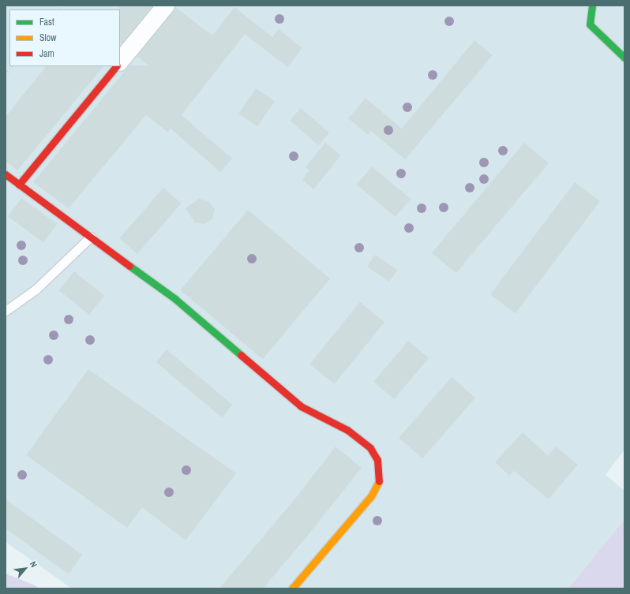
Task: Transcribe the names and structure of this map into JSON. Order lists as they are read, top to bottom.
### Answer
{
  "legend": ["Fast", "Slow", "Jam"],
  "north": "top right"
}
